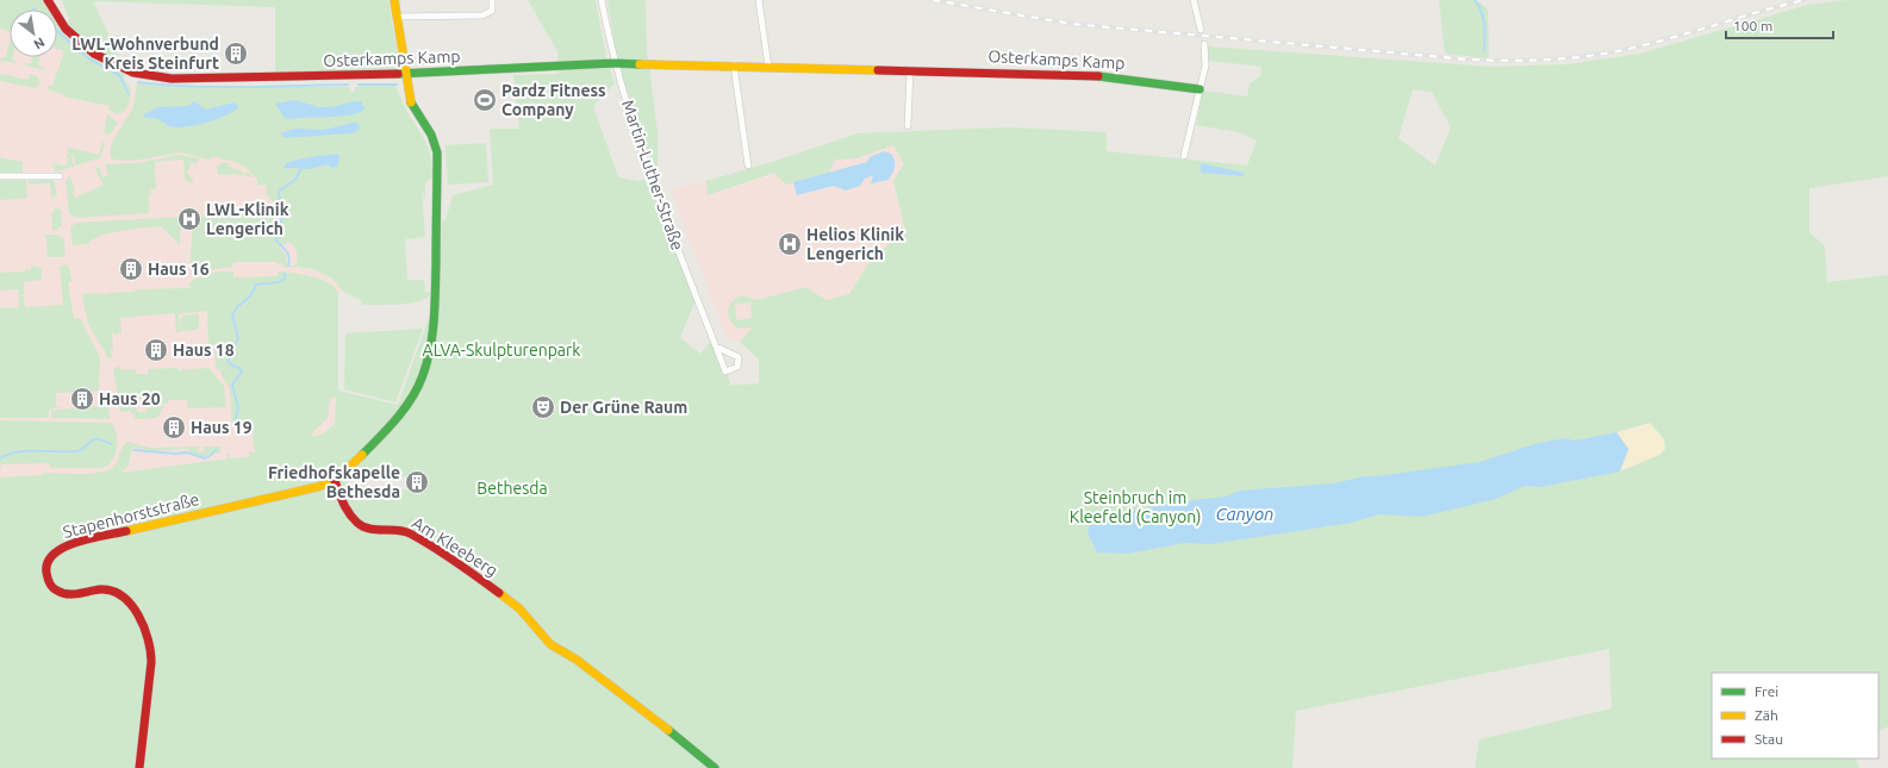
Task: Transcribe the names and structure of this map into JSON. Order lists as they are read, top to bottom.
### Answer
{
  "streets": {
    "street": [
      "Osterkamps Kamp",
      "Martin-Luther-Straße",
      "Stapenhorststraße",
      "Am Kleeberg"
    ]
  },
  "crossings": [
    ["Osterkamps Kamp", "Martin-Luther-Straße"],
    ["Stapenhorststraße", "Am Kleeberg"]
  ],
  "water": ["Canyon"],
  "parks": ["ALVA-Skulpturenpark", "Bethesda", "Steinbruch im Kleefeld (Canyon)"],
  "places": {
    "building": [
      "LWL-Wohnverbund Kreis Steinfurt",
      "Haus 16",
      "Haus 18",
      "Haus 20",
      "Haus 19",
      "Friedhofskapelle Bethesda"
    ],
    "sports": ["Pardz Fitness Company"],
    "hospital": ["LWL-Klinik Lengerich", "Helios Klinik Lengerich"],
    "theatre": ["Der Grüne Raum"]
  },
  "legend": ["Frei", "Zäh", "Stau"],
  "scale_bar": "100 m",
  "north": "bottom right"
}
